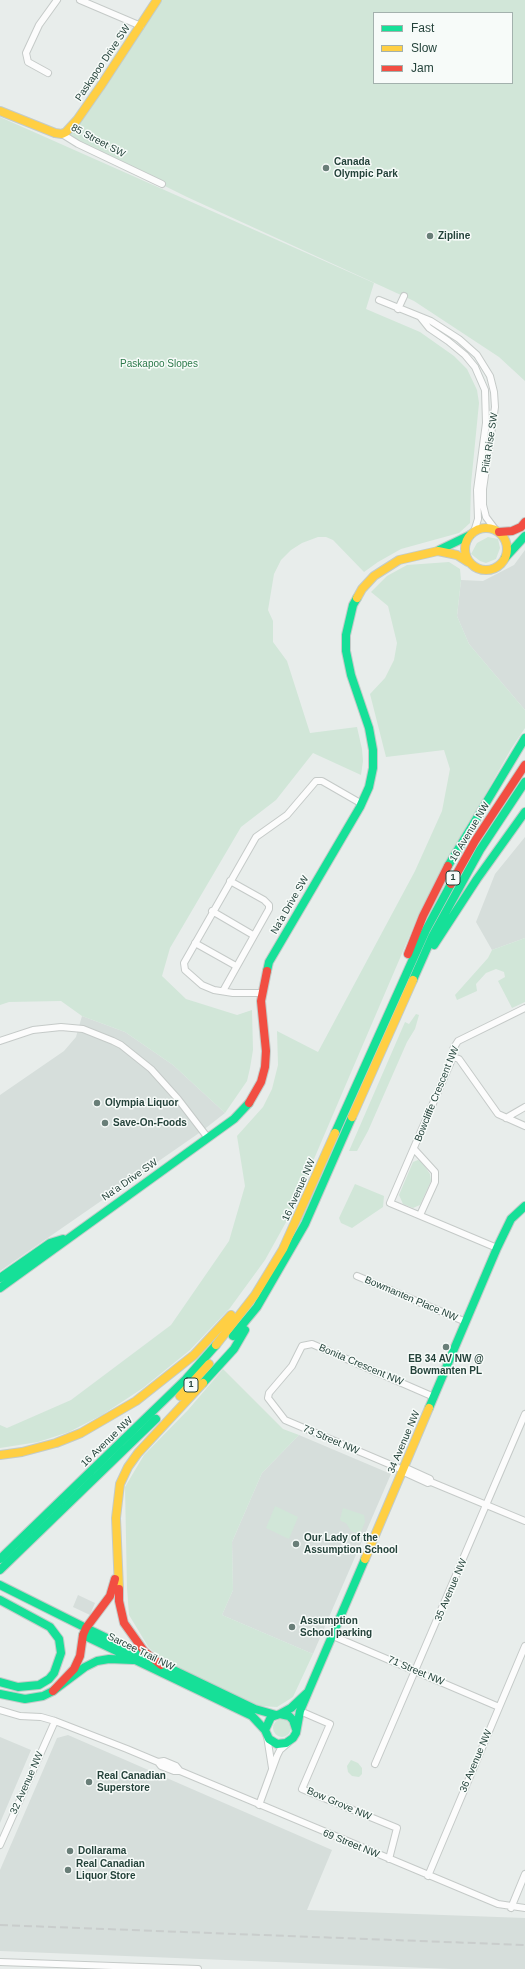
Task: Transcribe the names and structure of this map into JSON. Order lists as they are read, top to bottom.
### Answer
{
  "streets": {
    "main road": [
      "Paskapoo Drive SW",
      "85 Street SW",
      "16 Avenue NW",
      "1",
      "Na'a Drive SW",
      "34 Avenue NW",
      "Sarcee Trail NW"
    ],
    "street": [
      "Piita Rise SW",
      "Bowcliffe Crescent NW",
      "Bowmanten Place NW",
      "Bonita Crescent NW",
      "73 Street NW",
      "35 Avenue NW",
      "71 Street NW",
      "36 Avenue NW",
      "32 Avenue NW",
      "Bow Grove NW",
      "69 Street NW"
    ]
  },
  "crossings": [
    ["Paskapoo Drive SW", "85 Street SW"],
    ["Piita Rise SW", "Na'a Drive SW"],
    ["Bowcliffe Crescent NW", "34 Avenue NW"],
    ["Bowmanten Place NW", "34 Avenue NW"],
    ["Bonita Crescent NW", "73 Street NW"],
    ["Bonita Crescent NW", "34 Avenue NW"],
    ["73 Street NW", "34 Avenue NW"],
    ["73 Street NW", "35 Avenue NW"],
    ["34 Avenue NW", "Sarcee Trail NW"],
    ["34 Avenue NW", "71 Street NW"],
    ["34 Avenue NW", "Bow Grove NW"],
    ["35 Avenue NW", "71 Street NW"],
    ["71 Street NW", "36 Avenue NW"],
    ["36 Avenue NW", "69 Street NW"],
    ["32 Avenue NW", "69 Street NW"],
    ["Bow Grove NW", "69 Street NW"]
  ],
  "parks": ["Paskapoo Slopes"],
  "places": [
    "Canada Olympic Park",
    "Zipline",
    "Olympia Liquor",
    "Save-On-Foods",
    "EB 34 AV NW @ Bowmanten PL",
    "Our Lady of the Assumption School",
    "Assumption School parking",
    "Real Canadian Superstore",
    "Dollarama",
    "Real Canadian Liquor Store"
  ],
  "legend": ["Fast", "Slow", "Jam"]
}
